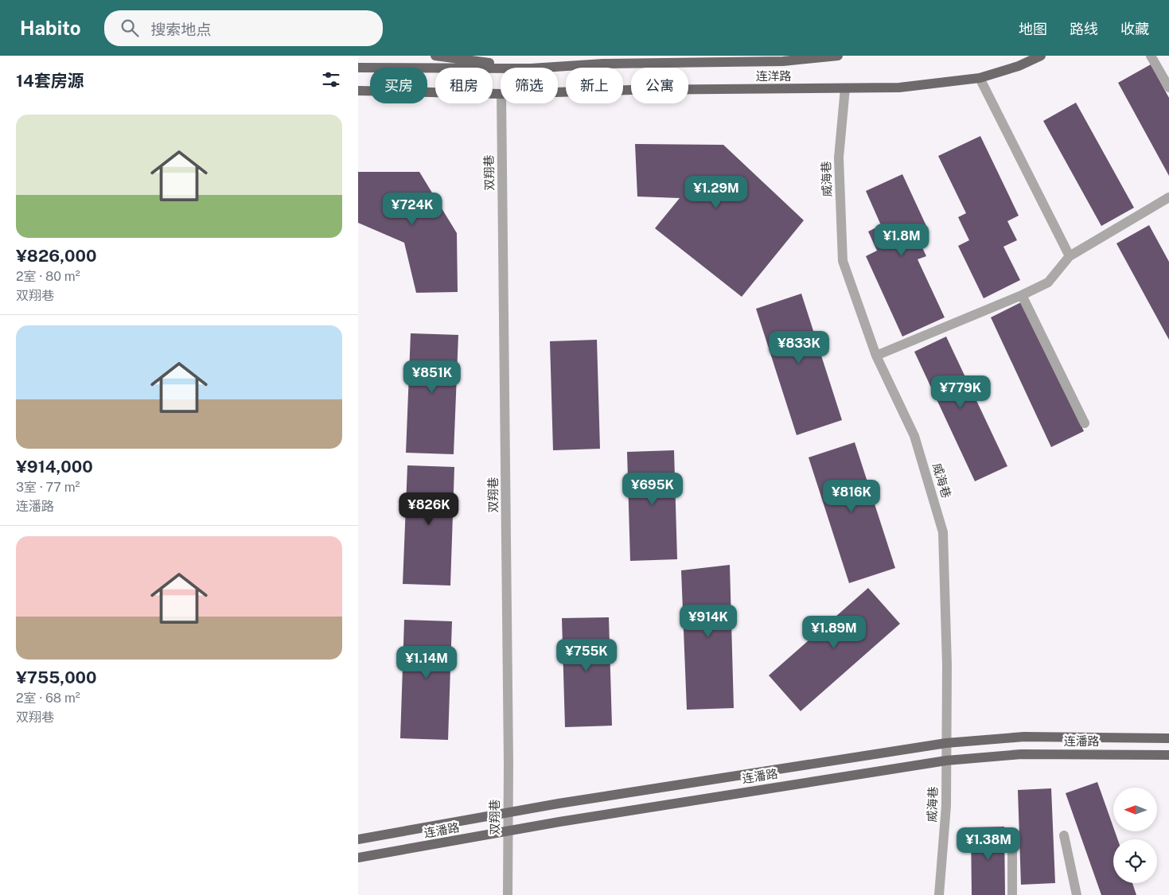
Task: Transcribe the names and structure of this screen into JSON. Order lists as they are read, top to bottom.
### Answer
{
  "streets": {
    "main road": ["连洋路", "连潘路"],
    "street": ["双翔巷", "威海巷"]
  },
  "crossings": [
    ["连洋路", "威海巷"],
    ["双翔巷", "连潘路"],
    ["威海巷", "连潘路"]
  ],
  "north": "left",
  "page": {
    "header": "Habito",
    "search": "搜索地点",
    "nav": ["地图", "路线", "收藏"],
    "heading": "14套房源",
    "chip": [
      "买房",
      "租房",
      "筛选",
      "新上",
      "公寓"
    ],
    "list": [
      {
        "name": "¥826,000",
        "note": "2室 · 80 m² · 双翔巷"
      },
      {
        "name": "¥914,000",
        "note": "3室 · 77 m² · 连潘路"
      },
      {
        "name": "¥755,000",
        "note": "2室 · 68 m² · 双翔巷"
      }
    ],
    "price": [
      "¥1.29M",
      "¥724K",
      "¥1.8M",
      "¥833K",
      "¥851K",
      "¥779K",
      "¥695K",
      "¥816K",
      "¥826K",
      "¥914K",
      "¥1.89M",
      "¥755K",
      "¥1.14M",
      "¥1.38M"
    ]
  }
}
